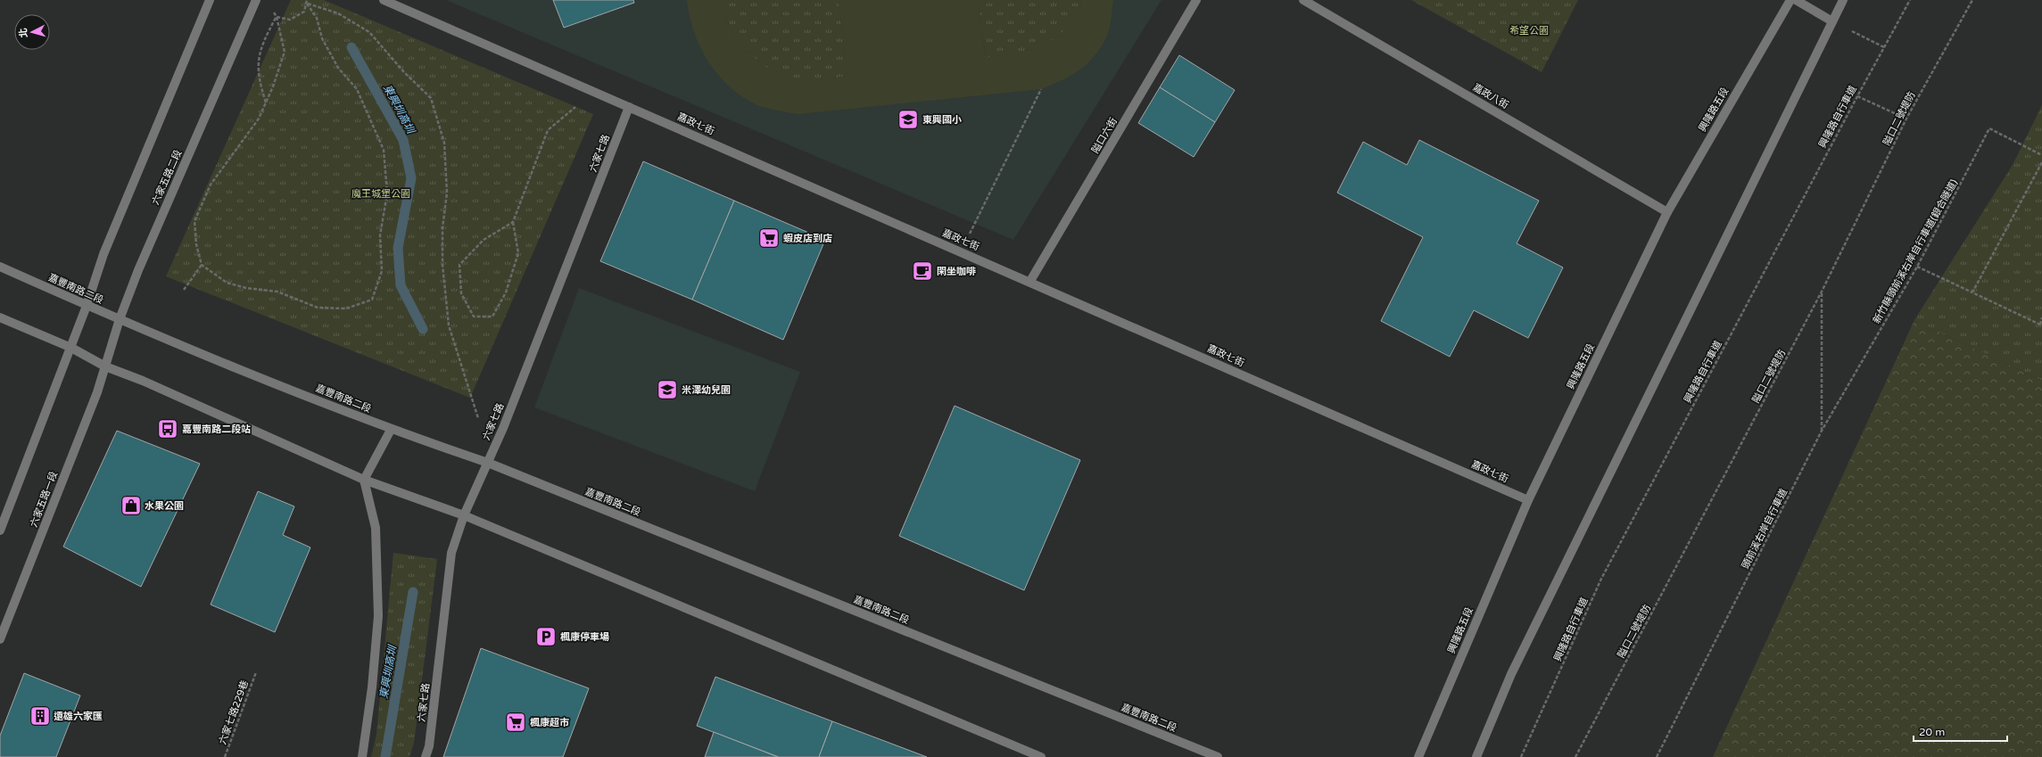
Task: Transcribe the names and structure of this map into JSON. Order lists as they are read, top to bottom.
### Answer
{
  "streets": {
    "street": [
      "嘉政八街",
      "興隆路五段",
      "嘉政七街",
      "隘口六街",
      "六家七路",
      "六家五路二段",
      "嘉豐南路二段",
      "六家五路一段"
    ],
    "path": [
      "興隆路自行車道",
      "隘口二號堤防",
      "新竹縣頭前溪右岸自行車道(銀合隧道)",
      "頭前溪右岸自行車道",
      "六家七路229巷"
    ]
  },
  "crossings": [
    ["嘉政八街", "興隆路五段"],
    ["興隆路五段", "嘉政七街"],
    ["隘口二號堤防", "頭前溪右岸自行車道"],
    ["嘉政七街", "隘口六街"],
    ["嘉政七街", "六家七路"],
    ["六家七路", "嘉豐南路二段"],
    ["六家五路二段", "嘉豐南路二段"],
    ["六家五路二段", "六家五路一段"],
    ["新竹縣頭前溪右岸自行車道(銀合隧道)", "頭前溪右岸自行車道"]
  ],
  "water": ["東興圳高圳"],
  "parks": ["希望公園", "魔王城堡公園"],
  "places": {
    "school or university": ["東興國小", "米澤幼兒園"],
    "supermarket": ["蝦皮店到店", "楓康超市"],
    "cafe": ["閑坐咖啡"],
    "bus stop": ["嘉豐南路二段站"],
    "shop": ["水果公園"],
    "parking": ["楓康停車場"],
    "building": ["遠雄六家匯"]
  },
  "scale_bar": "20 m",
  "north": "left"
}
